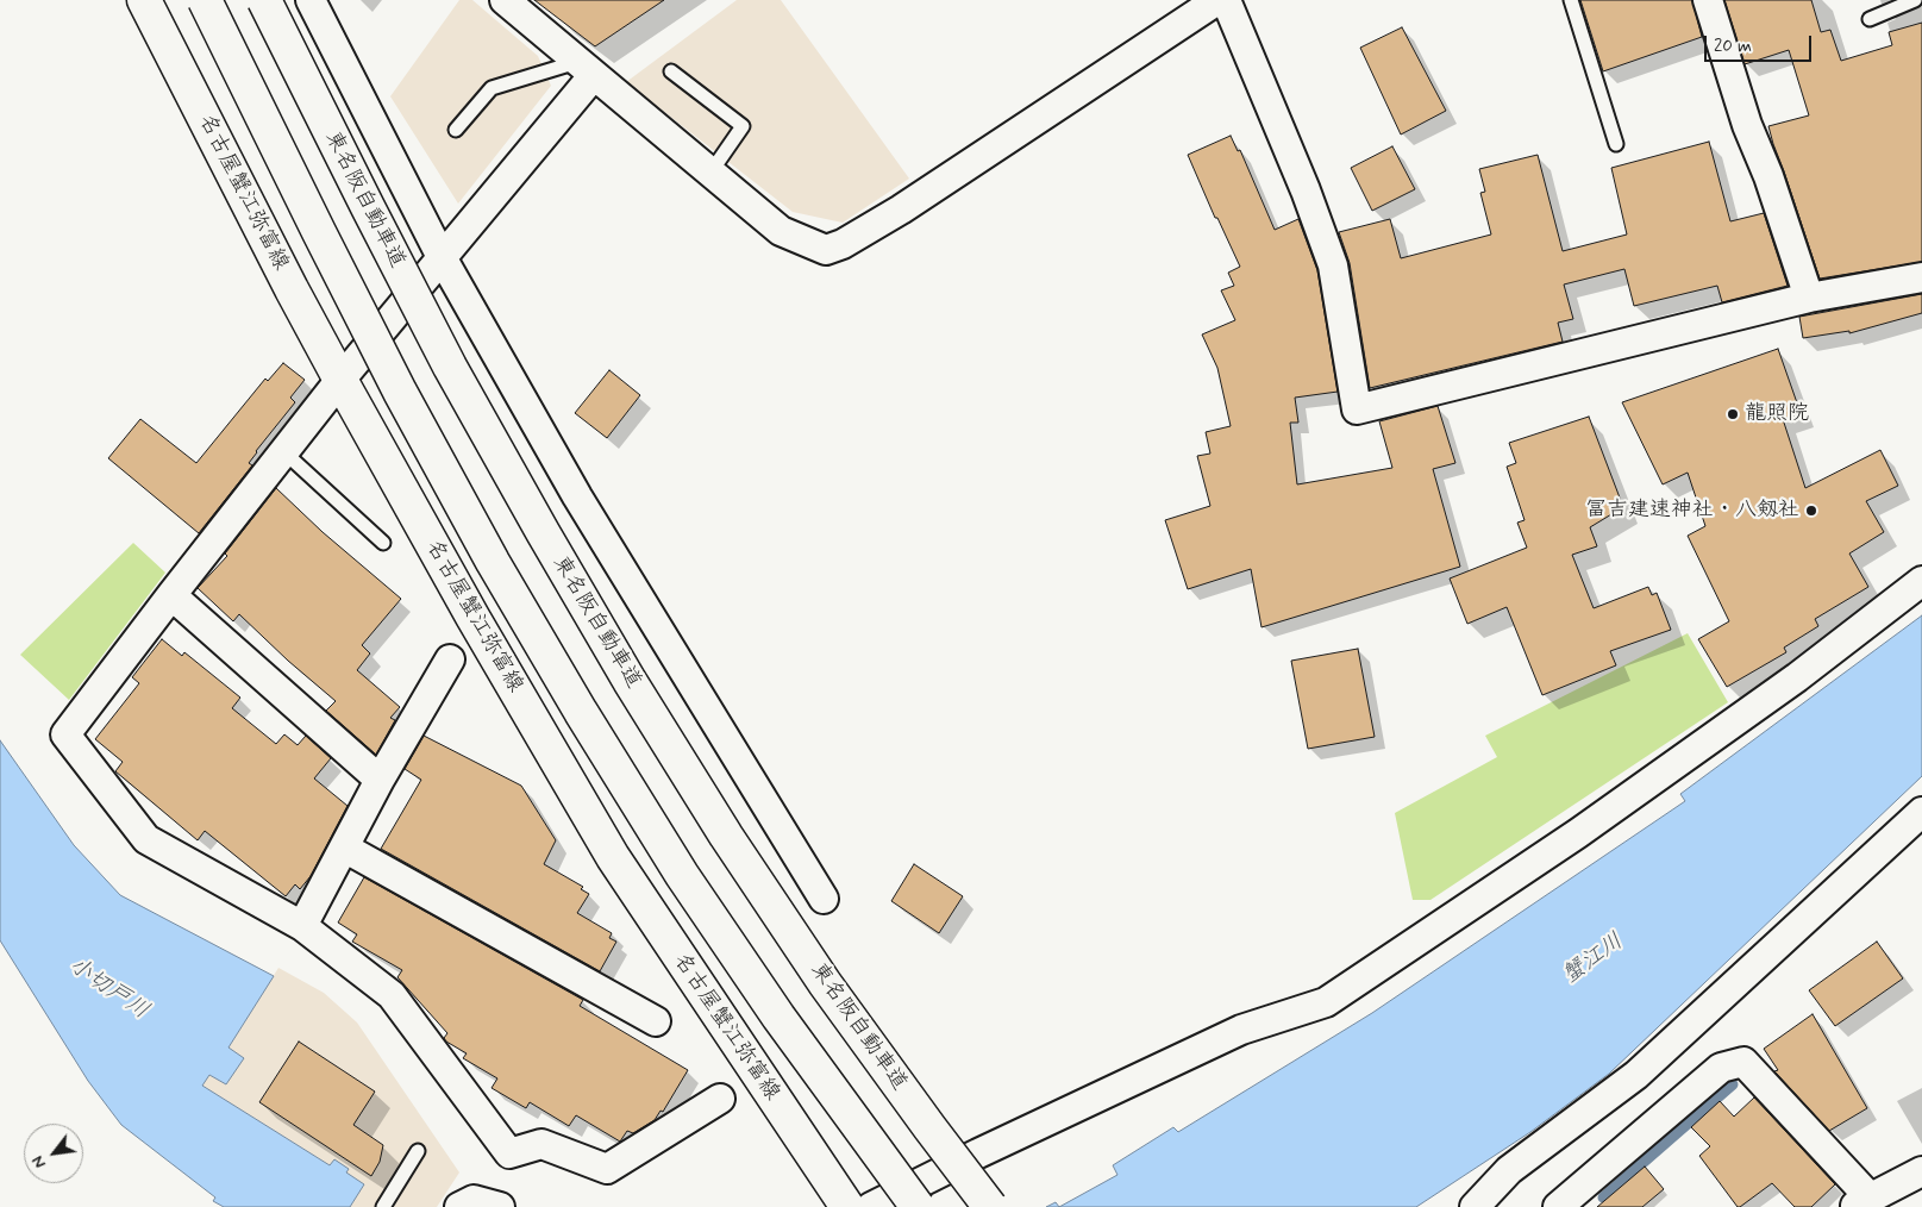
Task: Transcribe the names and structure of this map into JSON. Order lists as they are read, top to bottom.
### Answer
{
  "streets": {
    "main road": ["名古屋蟹江弥富線", "東名阪自動車道"]
  },
  "water": ["蟹江川", "小切戸川"],
  "places": ["龍照院", "冨吉建速神社・八剱社"],
  "scale_bar": "20 m",
  "north": "bottom left"
}
